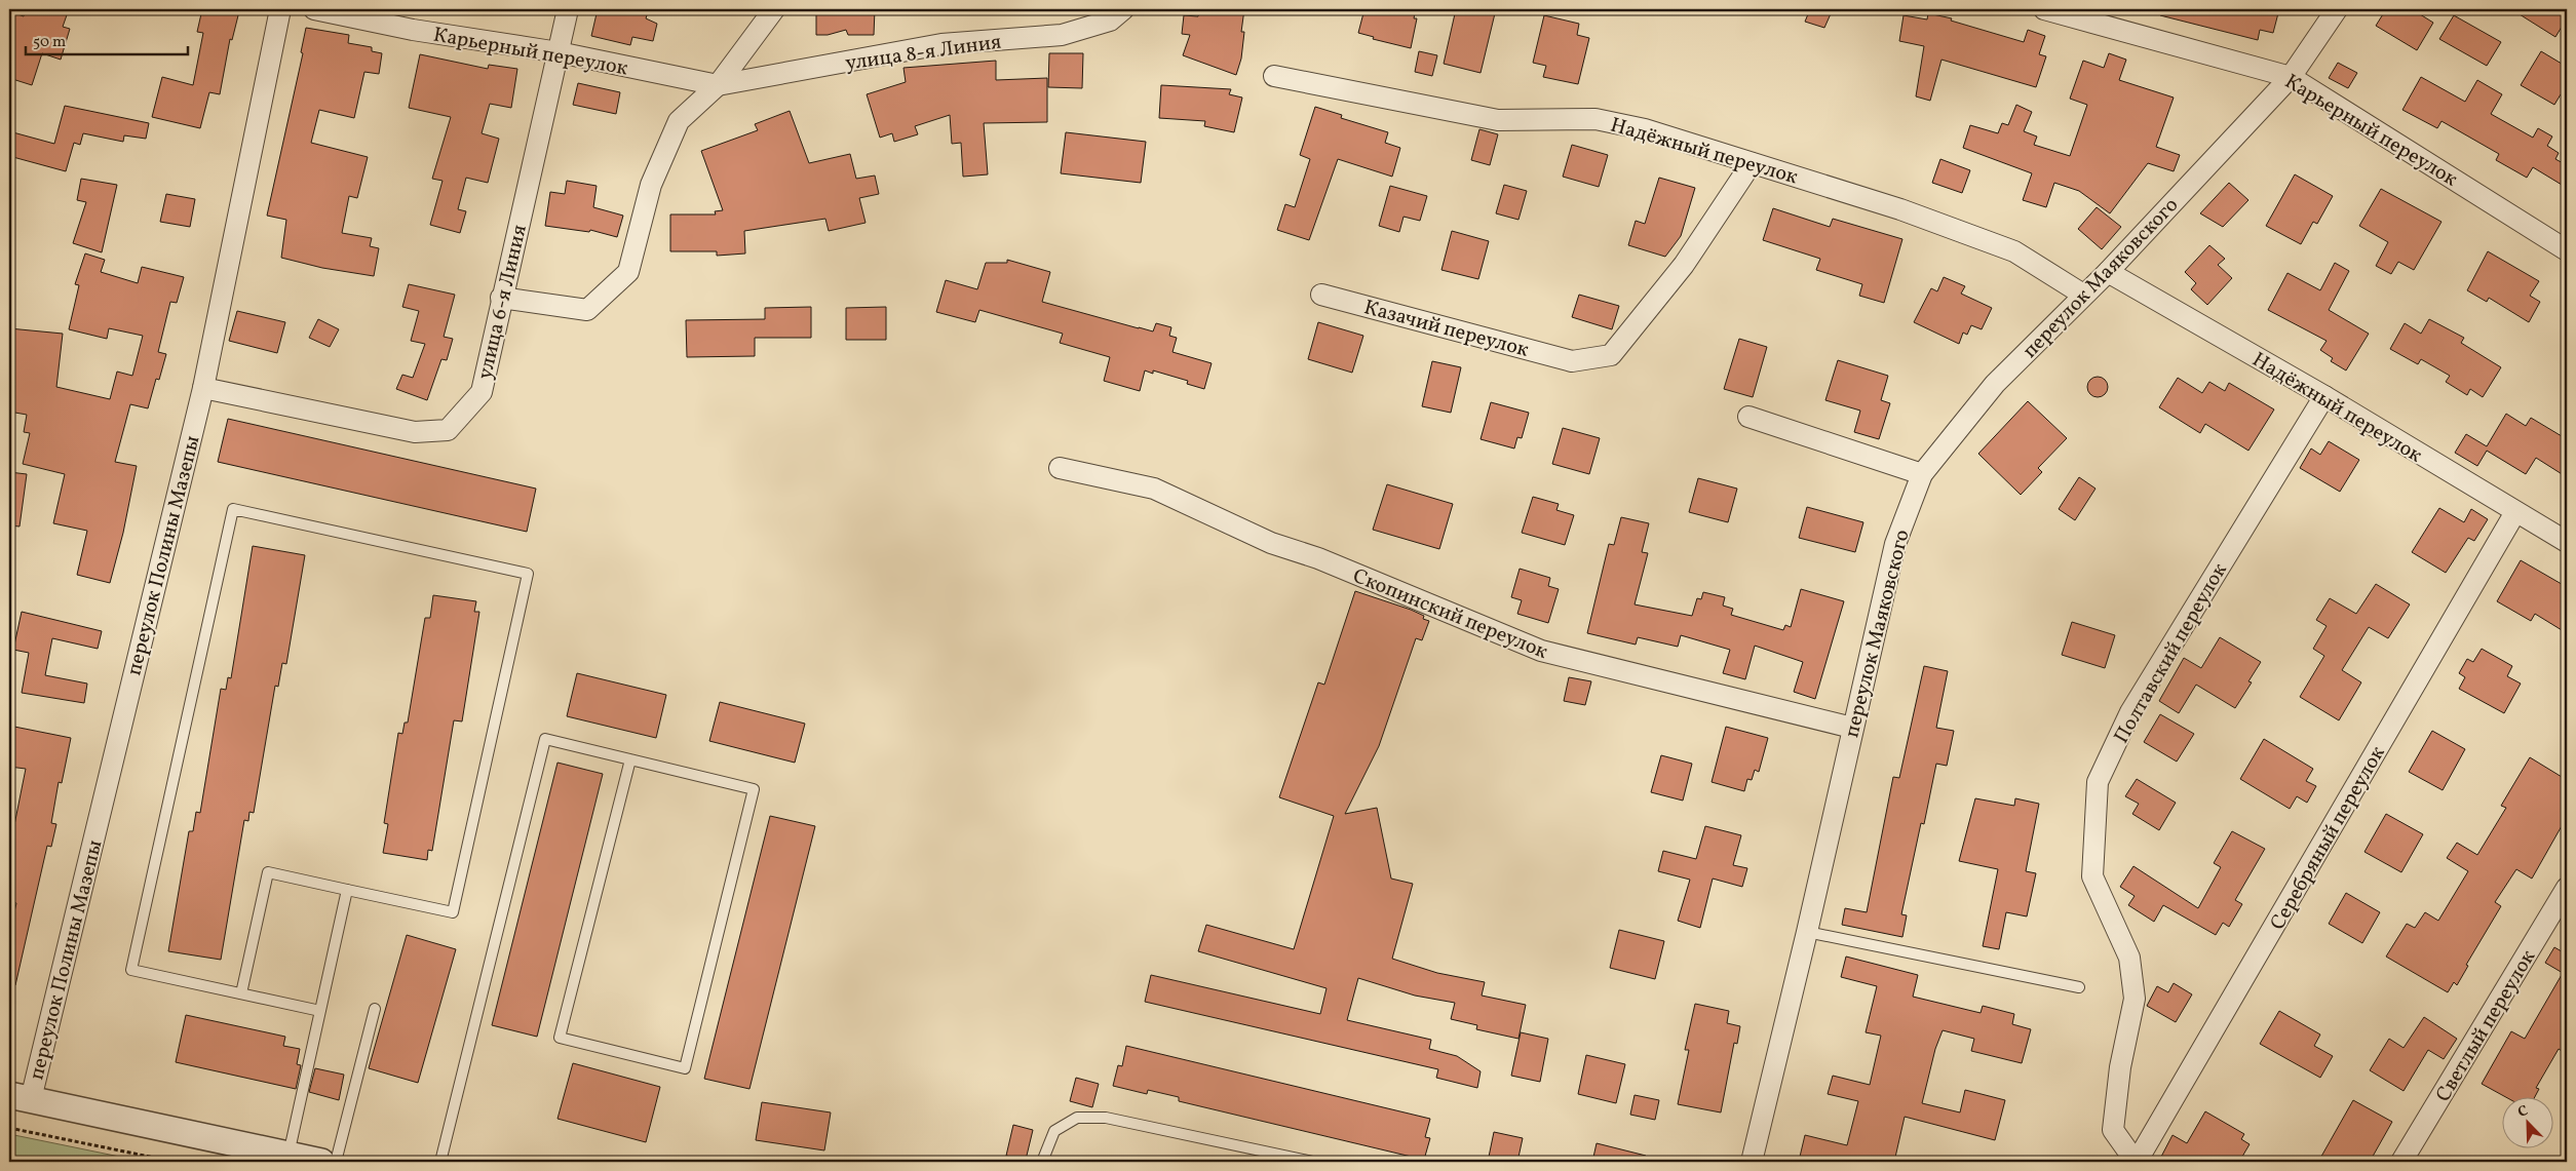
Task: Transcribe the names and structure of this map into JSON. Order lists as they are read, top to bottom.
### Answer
{
  "streets": {
    "street": [
      "Карьерный переулок",
      "улица 8-я Линия",
      "Надёжный переулок",
      "переулок Маяковского",
      "улица 6-я Линия",
      "Казачий переулок",
      "переулок Полины Мазепы",
      "Скопинский переулок",
      "Полтавский переулок",
      "Серебряный переулок",
      "Светлый переулок"
    ]
  },
  "crossings": [
    ["Карьерный переулок", "улица 8-я Линия"],
    ["Карьерный переулок", "переулок Маяковского"],
    ["Карьерный переулок", "улица 6-я Линия"],
    ["Надёжный переулок", "переулок Маяковского"],
    ["Надёжный переулок", "Казачий переулок"],
    ["Надёжный переулок", "Полтавский переулок"],
    ["Надёжный переулок", "Серебряный переулок"],
    ["переулок Маяковского", "Скопинский переулок"],
    ["улица 6-я Линия", "переулок Полины Мазепы"],
    ["Полтавский переулок", "Серебряный переулок"]
  ],
  "scale_bar": "50 m",
  "north": "top left"
}
